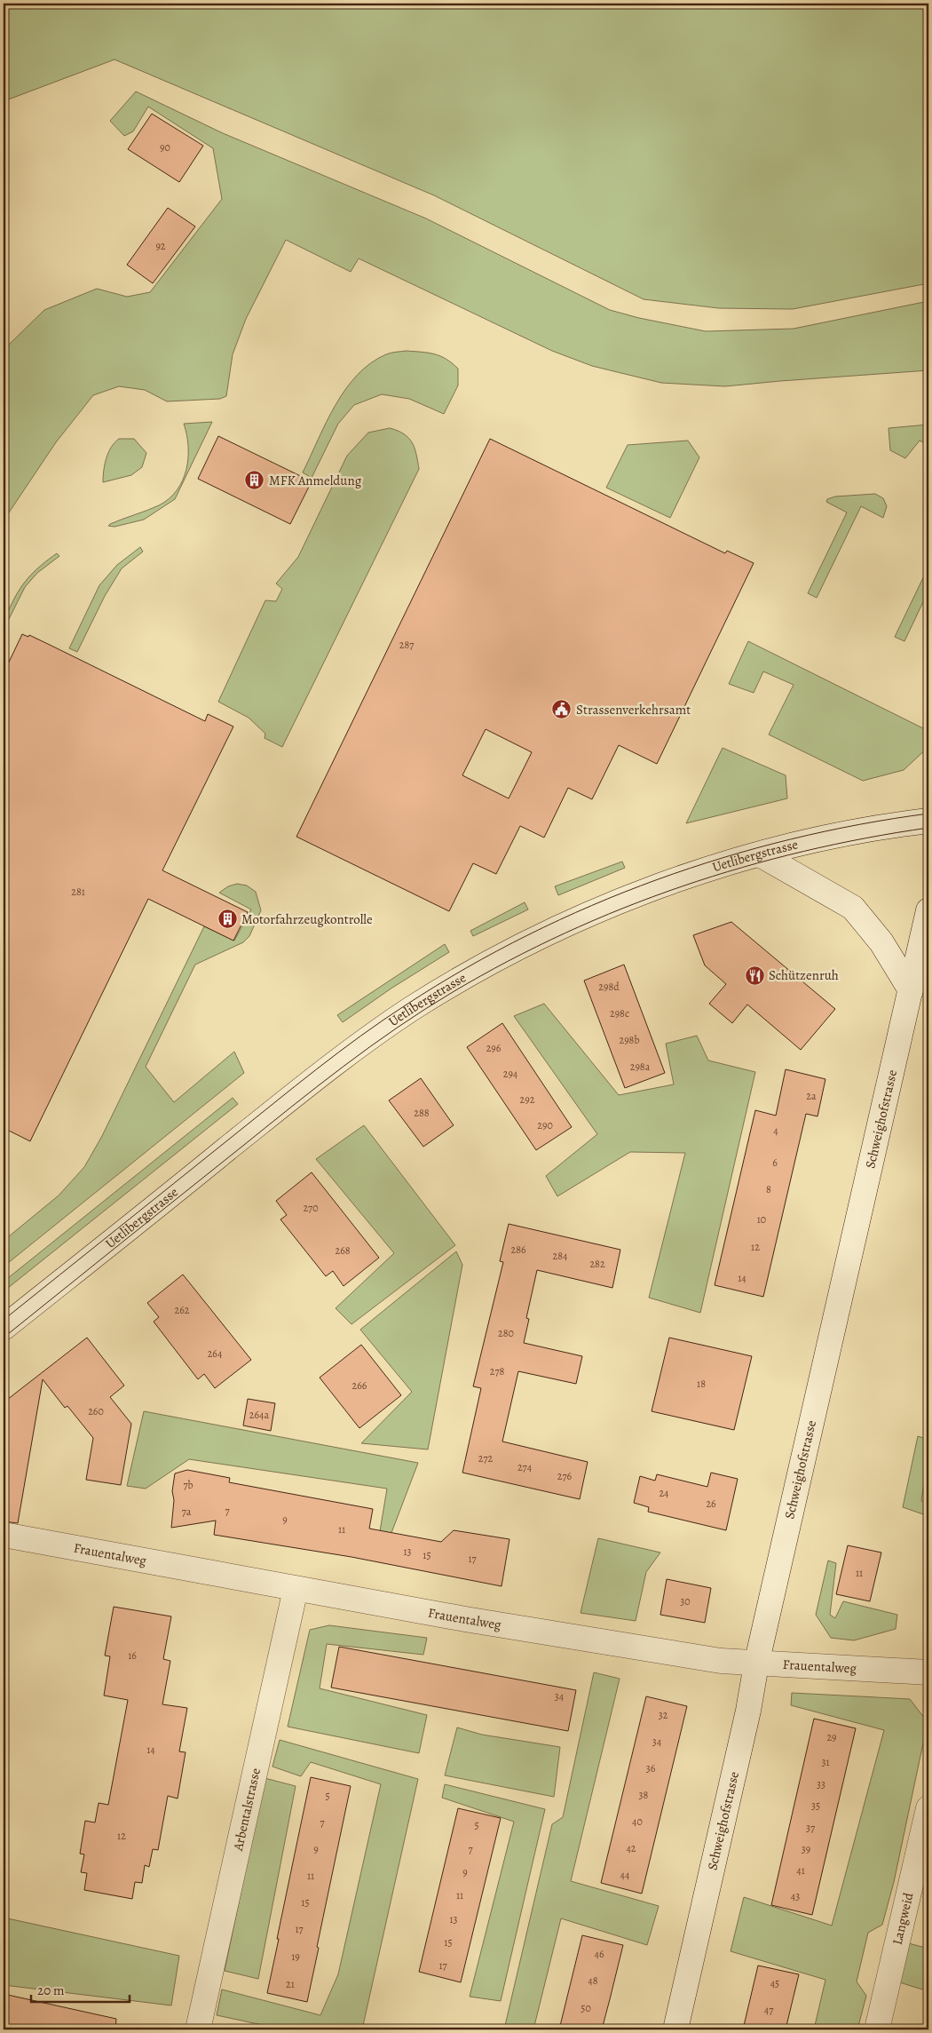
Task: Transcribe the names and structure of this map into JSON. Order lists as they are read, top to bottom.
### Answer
{
  "streets": {
    "main road": [
      "Uetlibergstrasse",
      "Schweighofstrasse",
      "Frauentalweg",
      "Arbentalstrasse",
      "Langweid"
    ]
  },
  "crossings": [
    ["Schweighofstrasse", "Frauentalweg"],
    ["Frauentalweg", "Arbentalstrasse"]
  ],
  "places": {
    "building": ["MFK Anmeldung", "Motorfahrzeugkontrolle"],
    "public building": ["Strassenverkehrsamt"],
    "restaurant": ["Schützenruh"]
  },
  "house_numbers": [
    "90",
    "92",
    "287",
    "281",
    "298d",
    "298c",
    "298b",
    "296",
    "298a",
    "294",
    "2a",
    "292",
    "288",
    "290",
    "4",
    "6",
    "8",
    "270",
    "10",
    "12",
    "286",
    "268",
    "284",
    "282",
    "14",
    "262",
    "280",
    "264",
    "278",
    "18",
    "266",
    "260",
    "264a",
    "272",
    "274",
    "276",
    "7b",
    "24",
    "26",
    "7",
    "7a",
    "9",
    "11",
    "13",
    "15",
    "17",
    "11",
    "30",
    "16",
    "34",
    "32",
    "29",
    "34",
    "14",
    "31",
    "36",
    "33",
    "38",
    "5",
    "35",
    "40",
    "7",
    "5",
    "37",
    "12",
    "42",
    "9",
    "7",
    "39",
    "41",
    "9",
    "44",
    "11",
    "11",
    "43",
    "15",
    "13",
    "17",
    "15",
    "46",
    "19",
    "17",
    "48",
    "45",
    "21",
    "50",
    "47"
  ],
  "scale_bar": "20 m"
}
